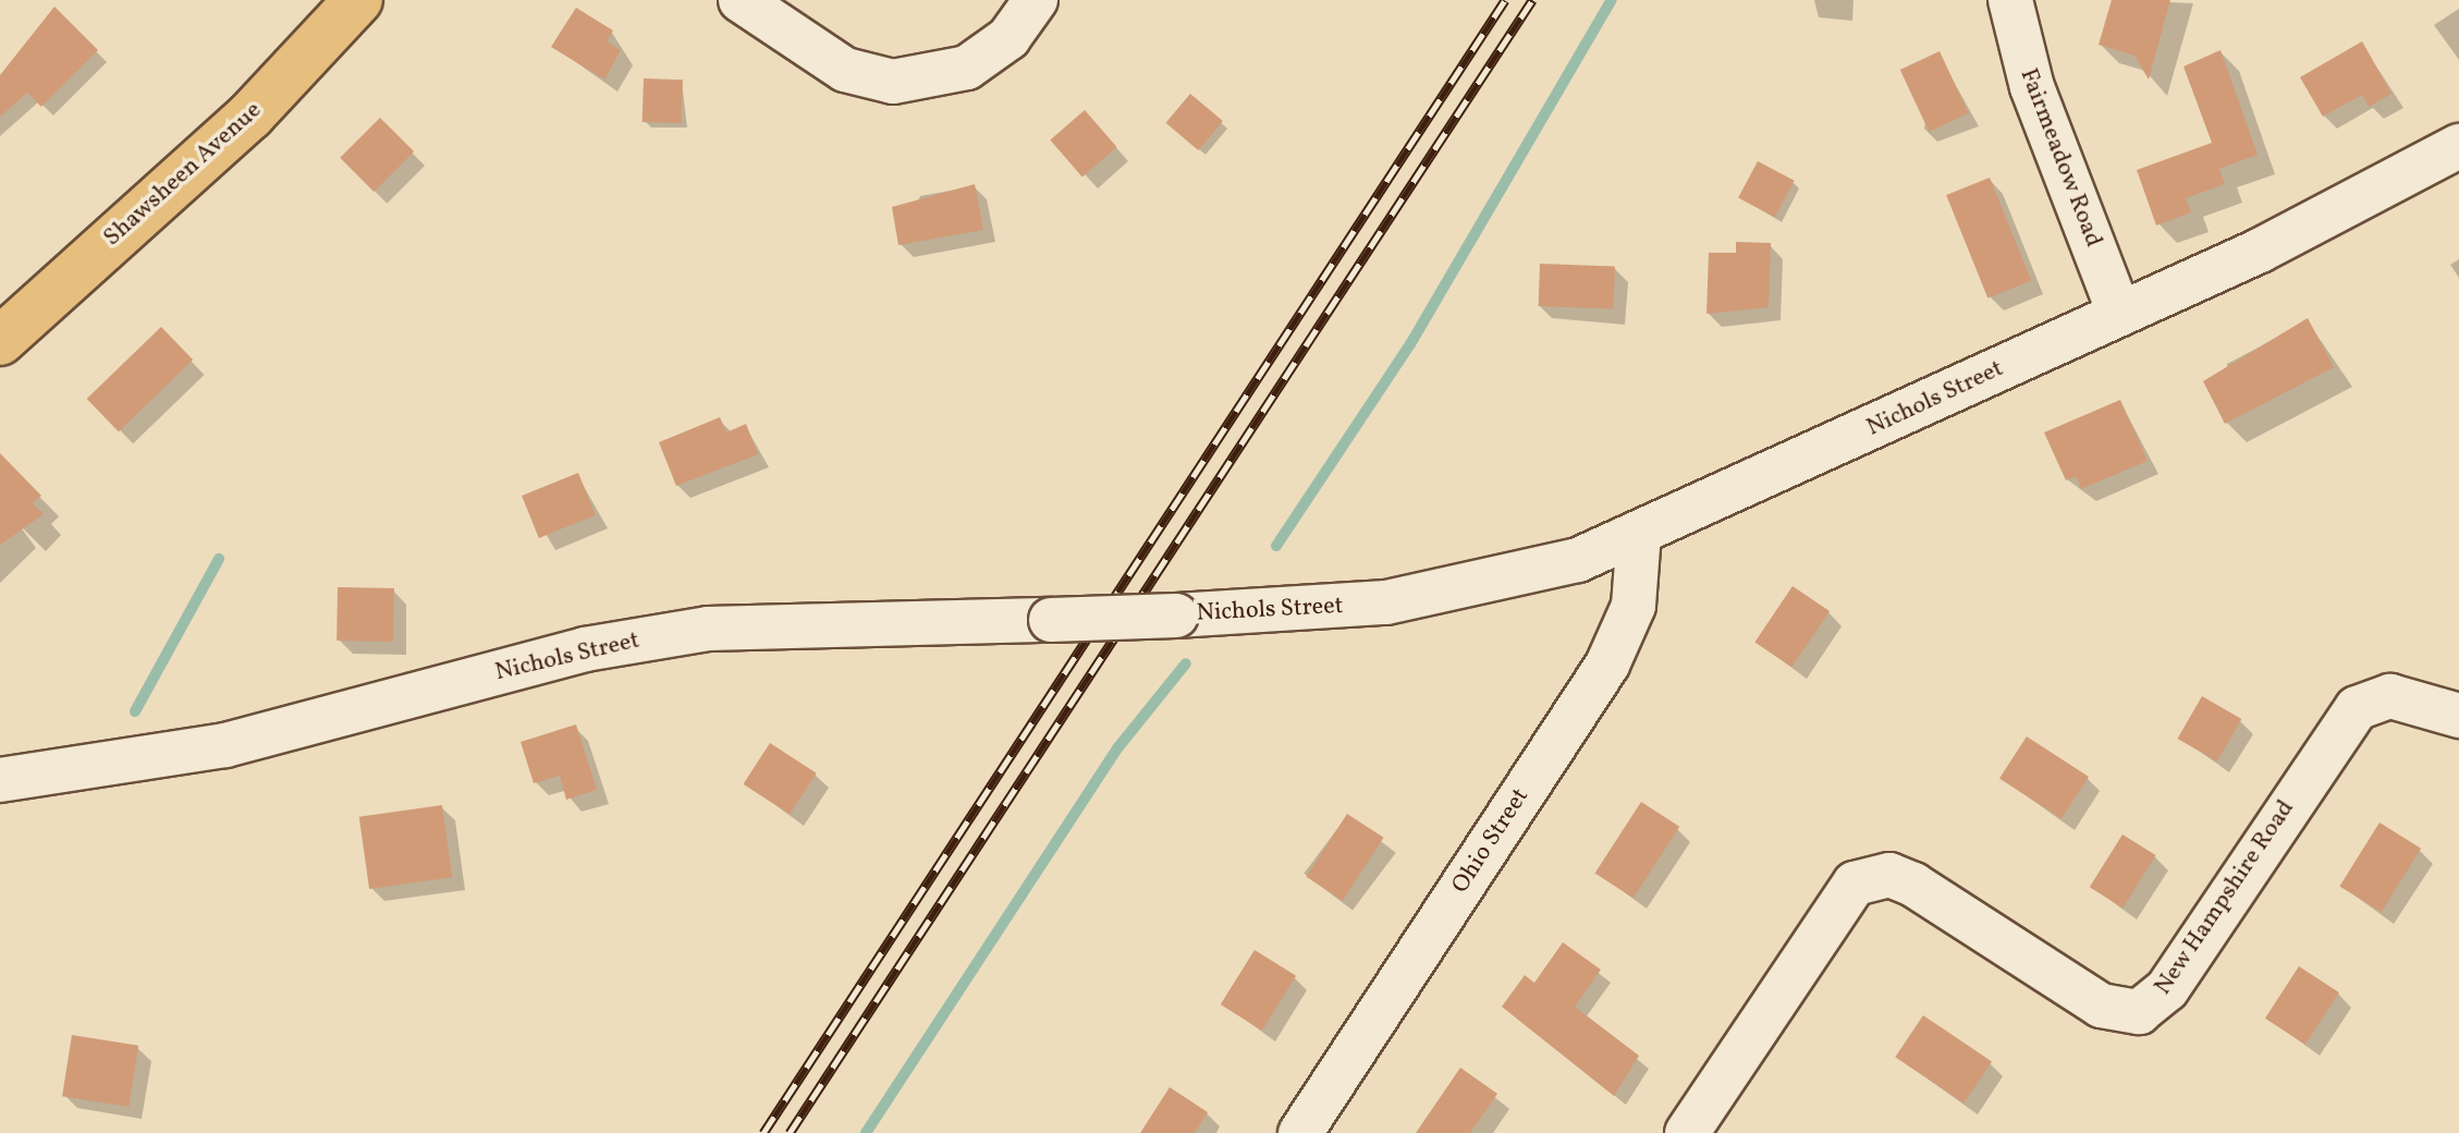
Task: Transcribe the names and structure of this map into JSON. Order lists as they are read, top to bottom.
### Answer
{
  "streets": {
    "main road": ["Shawsheen Avenue"],
    "street": [
      "Fairmeadow Road",
      "Nichols Street",
      "Ohio Street",
      "New Hampshire Road"
    ]
  },
  "crossings": [
    ["Fairmeadow Road", "Nichols Street"],
    ["Nichols Street", "Ohio Street"]
  ]
}
